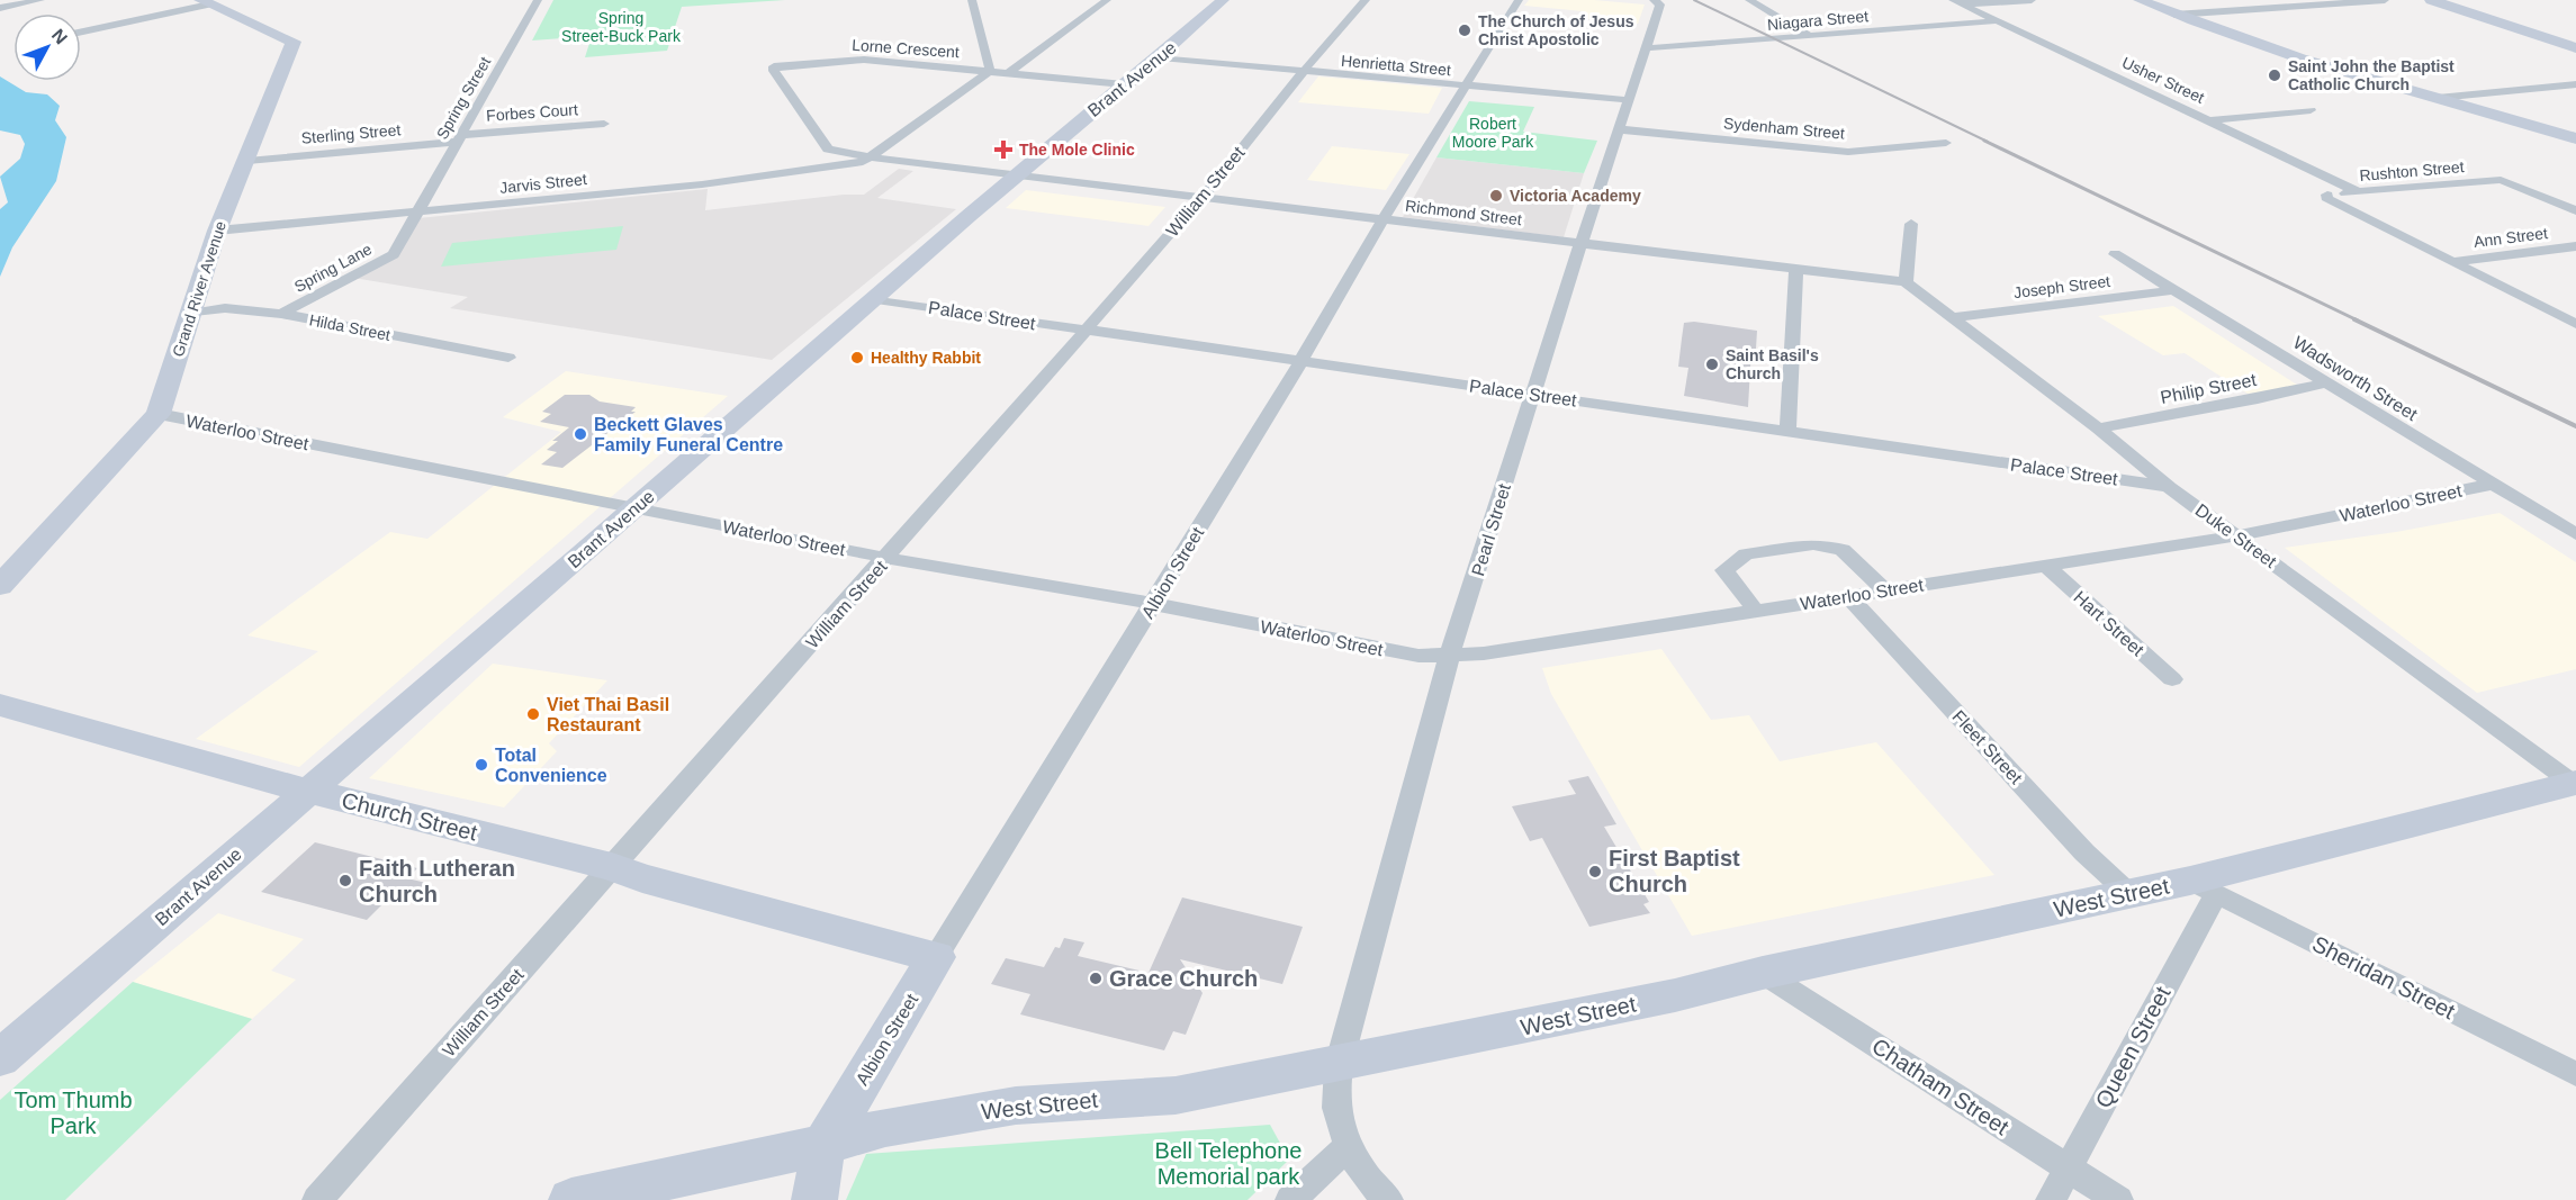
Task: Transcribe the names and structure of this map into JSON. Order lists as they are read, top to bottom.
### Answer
{
  "streets": {
    "street": [
      "Niagara Street",
      "Lorne Crescent",
      "Henrietta Street",
      "Brant Avenue",
      "Usher Street",
      "Spring Street",
      "Forbes Court",
      "Sydenham Street",
      "Sterling Street",
      "Rushton Street",
      "Jarvis Street",
      "William Street",
      "Richmond Street",
      "Ann Street",
      "Spring Lane",
      "Joseph Street",
      "Grand River Avenue",
      "Palace Street",
      "Hilda Street",
      "Wadsworth Street",
      "Philip Street",
      "Waterloo Street",
      "Pearl Street",
      "Duke Street",
      "Albion Street",
      "Hart Street",
      "Fleet Street",
      "Church Street",
      "West Street",
      "Sheridan Street",
      "Queen Street",
      "Chatham Street"
    ]
  },
  "crossings": [
    ["Niagara Street", "Usher Street"],
    ["Niagara Street", "Pearl Street"],
    ["Lorne Crescent", "Brant Avenue"],
    ["Lorne Crescent", "Jarvis Street"],
    ["Lorne Crescent", "Richmond Street"],
    ["Henrietta Street", "Brant Avenue"],
    ["Henrietta Street", "William Street"],
    ["Henrietta Street", "Pearl Street"],
    ["Henrietta Street", "Albion Street"],
    ["Brant Avenue", "Richmond Street"],
    ["Brant Avenue", "Palace Street"],
    ["Brant Avenue", "Waterloo Street"],
    ["Brant Avenue", "Church Street"],
    ["Usher Street", "Rushton Street"],
    ["Spring Street", "Forbes Court"],
    ["Spring Street", "Sterling Street"],
    ["Spring Street", "Jarvis Street"],
    ["Spring Street", "Spring Lane"],
    ["Forbes Court", "Sterling Street"],
    ["Sydenham Street", "Pearl Street"],
    ["Sterling Street", "Grand River Avenue"],
    ["Rushton Street", "Ann Street"],
    ["Jarvis Street", "Spring Lane"],
    ["Jarvis Street", "Grand River Avenue"],
    ["William Street", "Richmond Street"],
    ["William Street", "Palace Street"],
    ["William Street", "Waterloo Street"],
    ["William Street", "Church Street"],
    ["Richmond Street", "Pearl Street"],
    ["Richmond Street", "Duke Street"],
    ["Richmond Street", "Albion Street"],
    ["Spring Lane", "Hilda Street"],
    ["Joseph Street", "Wadsworth Street"],
    ["Joseph Street", "Duke Street"],
    ["Grand River Avenue", "Hilda Street"],
    ["Grand River Avenue", "Waterloo Street"],
    ["Palace Street", "Pearl Street"],
    ["Palace Street", "Duke Street"],
    ["Palace Street", "Albion Street"],
    ["Wadsworth Street", "Philip Street"],
    ["Wadsworth Street", "Waterloo Street"],
    ["Philip Street", "Duke Street"],
    ["Waterloo Street", "Pearl Street"],
    ["Waterloo Street", "Duke Street"],
    ["Waterloo Street", "Albion Street"],
    ["Waterloo Street", "Hart Street"],
    ["Waterloo Street", "Fleet Street"],
    ["Pearl Street", "West Street"],
    ["Duke Street", "West Street"],
    ["Albion Street", "Church Street"],
    ["Albion Street", "West Street"],
    ["Fleet Street", "West Street"],
    ["West Street", "Sheridan Street"],
    ["West Street", "Queen Street"],
    ["West Street", "Chatham Street"],
    ["Sheridan Street", "Queen Street"],
    ["Queen Street", "Chatham Street"]
  ],
  "parks": [
    "Spring Street-Buck Park",
    "Robert Moore Park",
    "Tom Thumb Park",
    "Bell Telephone Memorial park"
  ],
  "places": {
    "other": [
      "The Church of Jesus Christ Apostolic",
      "Saint John the Baptist Catholic Church",
      "Victoria Academy",
      "Healthy Rabbit",
      "Saint Basil's Church",
      "Beckett Glaves Family Funeral Centre",
      "Viet Thai Basil Restaurant",
      "Total Convenience",
      "First Baptist Church",
      "Faith Lutheran Church",
      "Grace Church"
    ],
    "health": ["The Mole Clinic"]
  },
  "north": "top right"
}
